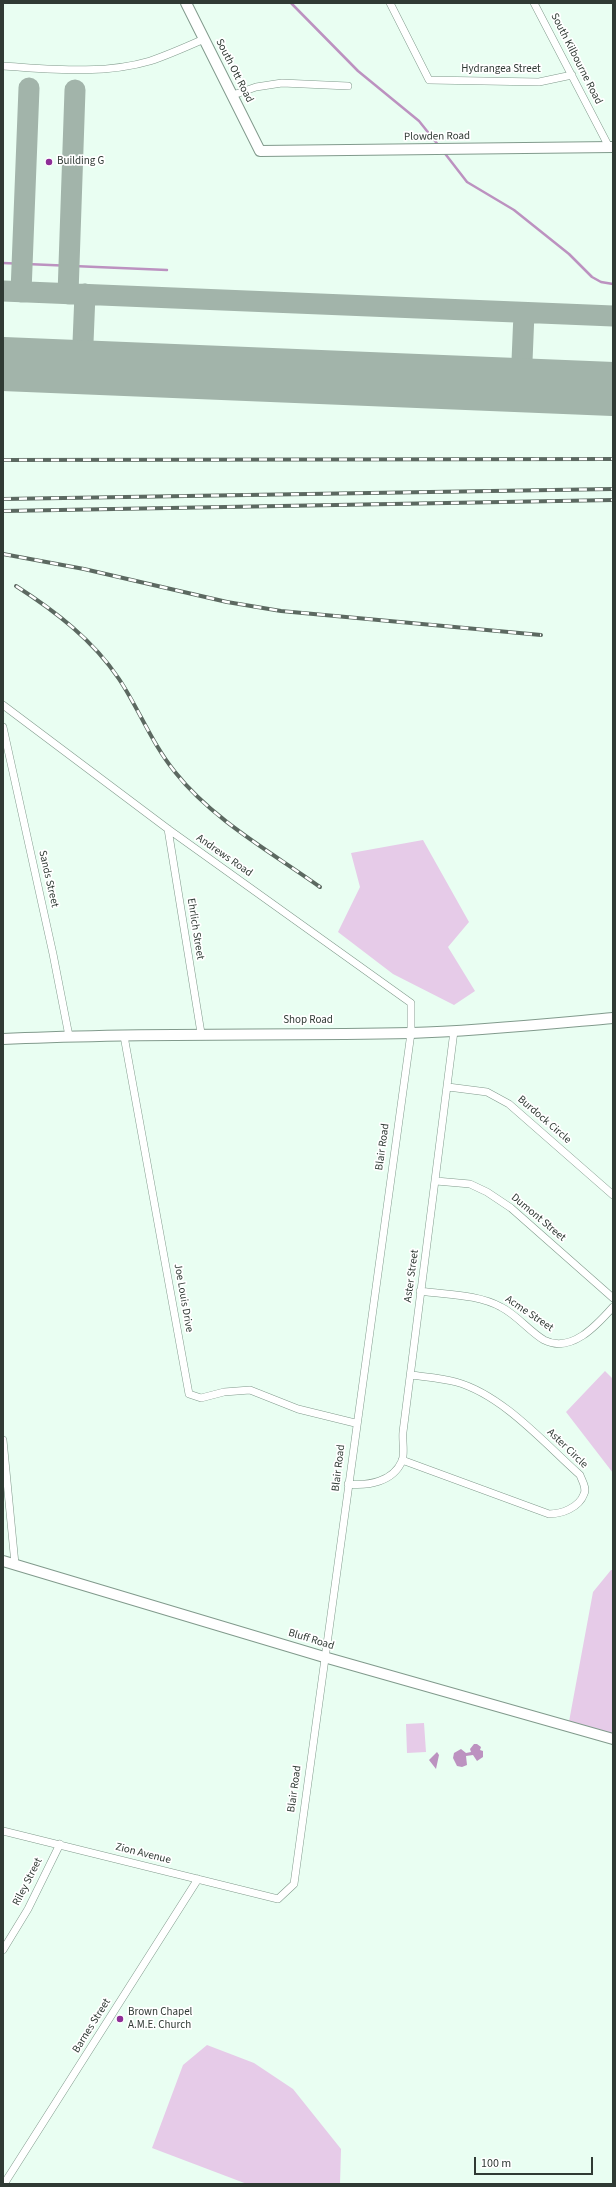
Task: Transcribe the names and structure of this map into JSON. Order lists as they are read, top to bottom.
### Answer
{
  "streets": {
    "street": [
      "South Kilbourne Road",
      "Hydrangea Street",
      "South Ott Road",
      "Plowden Road",
      "Andrews Road",
      "Sands Street",
      "Ehrlich Street",
      "Shop Road",
      "Burdock Circle",
      "Blair Road",
      "Dumont Street",
      "Aster Street",
      "Joe Louis Drive",
      "Acme Street",
      "Aster Circle",
      "Bluff Road",
      "Zion Avenue",
      "Riley Street",
      "Barnes Street"
    ]
  },
  "crossings": [
    ["South Kilbourne Road", "Hydrangea Street"],
    ["South Kilbourne Road", "Plowden Road"],
    ["South Ott Road", "Plowden Road"],
    ["Andrews Road", "Ehrlich Street"],
    ["Andrews Road", "Shop Road"],
    ["Andrews Road", "Blair Road"],
    ["Sands Street", "Shop Road"],
    ["Ehrlich Street", "Shop Road"],
    ["Shop Road", "Blair Road"],
    ["Shop Road", "Aster Street"],
    ["Shop Road", "Joe Louis Drive"],
    ["Burdock Circle", "Aster Street"],
    ["Blair Road", "Joe Louis Drive"],
    ["Blair Road", "Bluff Road"],
    ["Blair Road", "Zion Avenue"],
    ["Dumont Street", "Aster Street"],
    ["Aster Street", "Acme Street"],
    ["Aster Street", "Aster Circle"],
    ["Zion Avenue", "Riley Street"],
    ["Zion Avenue", "Barnes Street"]
  ],
  "places": ["Building G", "Brown Chapel A.M.E. Church"],
  "scale_bar": "100 m"
}
